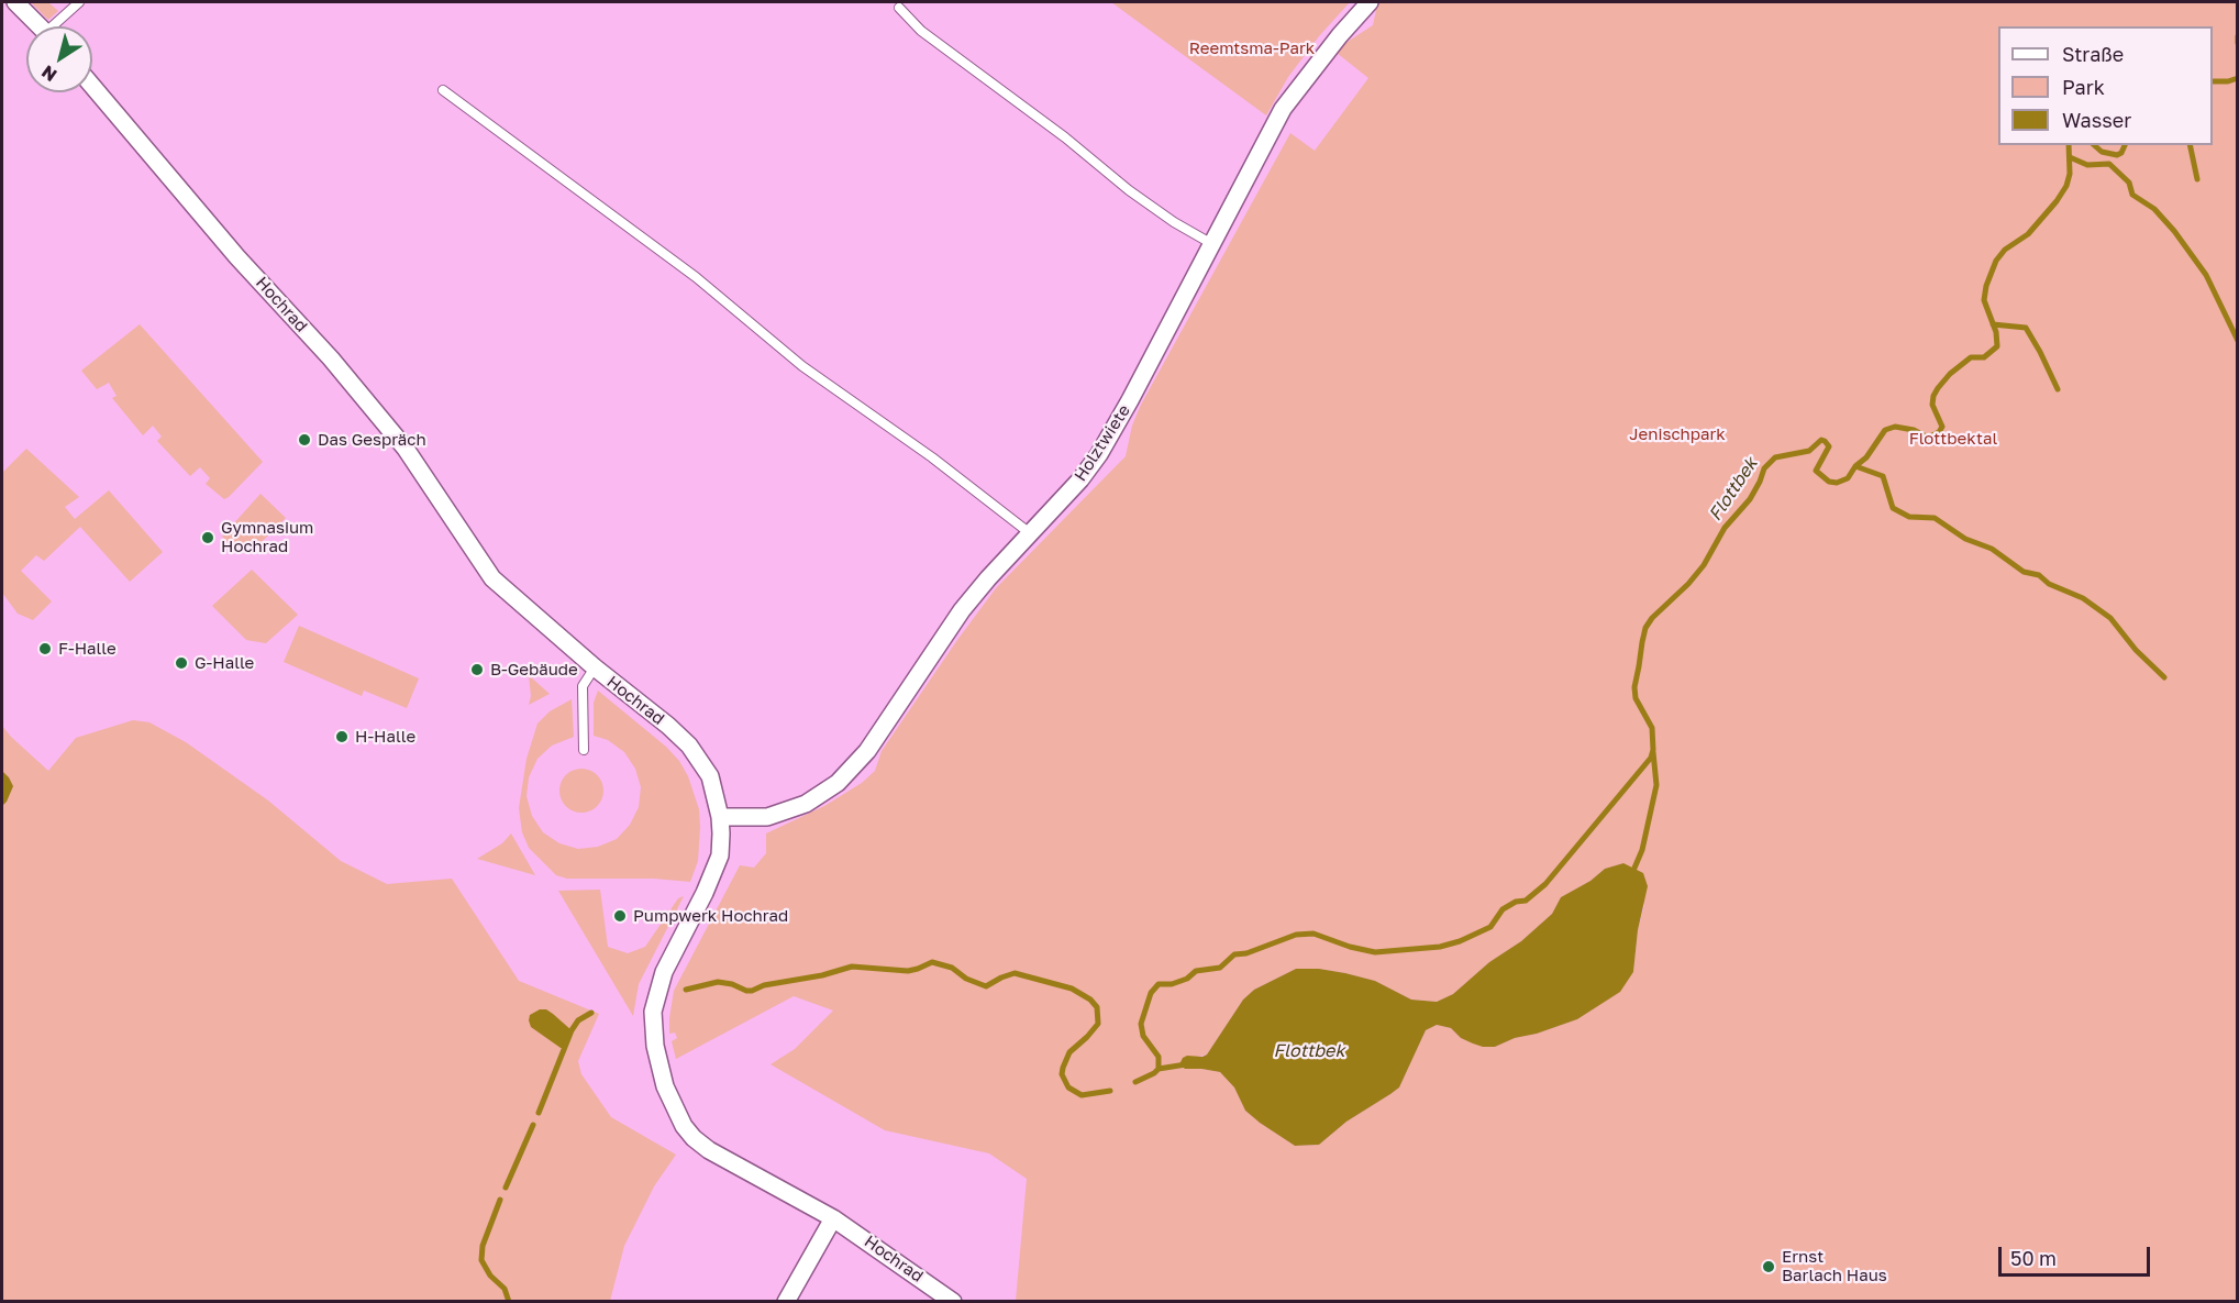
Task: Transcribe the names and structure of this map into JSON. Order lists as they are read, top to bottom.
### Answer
{
  "streets": {
    "street": ["Hochrad", "Holztwiete"]
  },
  "crossings": [
    ["Hochrad", "Holztwiete"]
  ],
  "water": ["Flottbek"],
  "parks": ["Reemtsma-Park", "Jenischpark", "Flottbektal"],
  "places": [
    "Das Gespräch",
    "Gymnasium Hochrad",
    "F-Halle",
    "G-Halle",
    "B-Gebäude",
    "H-Halle",
    "Pumpwerk Hochrad",
    "Ernst Barlach Haus"
  ],
  "legend": ["Straße", "Park", "Wasser"],
  "scale_bar": "50 m",
  "north": "bottom left"
}
